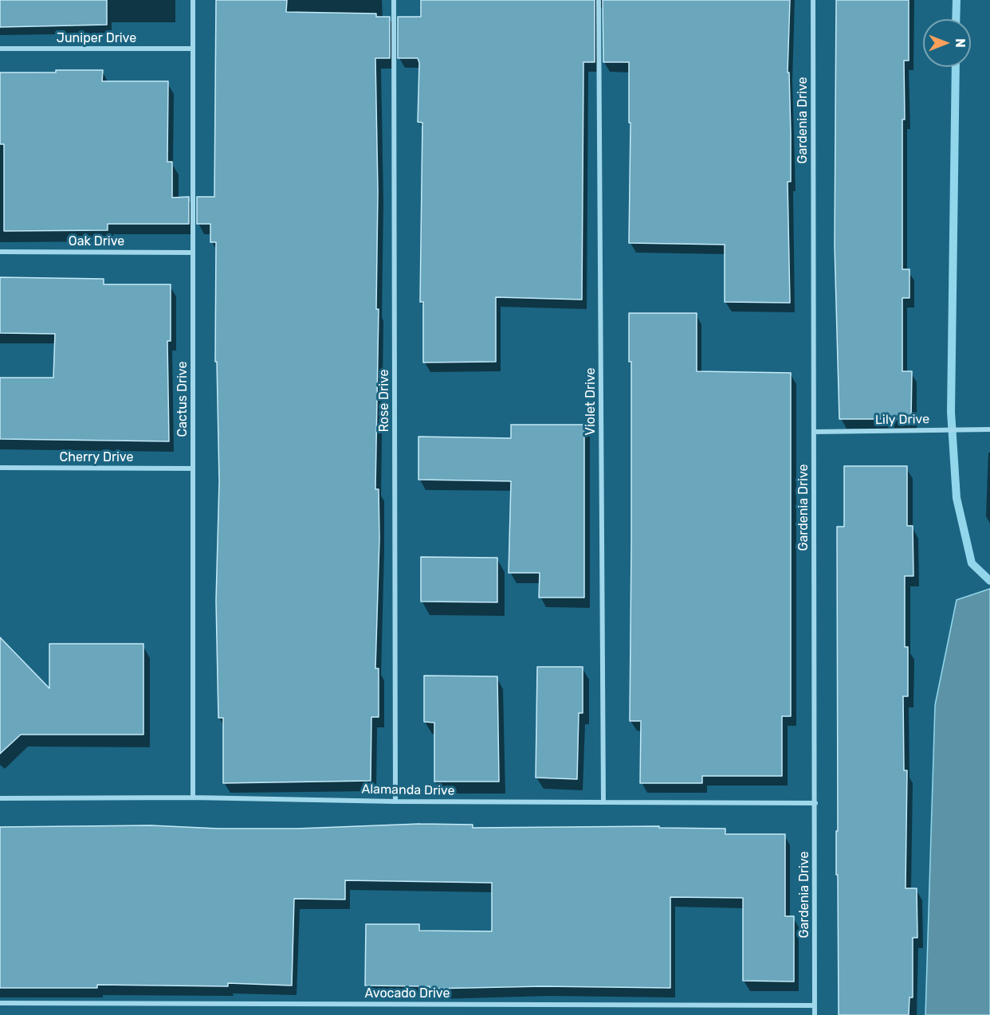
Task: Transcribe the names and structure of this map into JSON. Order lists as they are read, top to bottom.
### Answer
{
  "streets": {
    "street": [
      "Juniper Drive",
      "Gardenia Drive",
      "Oak Drive",
      "Cactus Drive",
      "Rose Drive",
      "Violet Drive",
      "Lily Drive",
      "Cherry Drive",
      "Alamanda Drive",
      "Avocado Drive"
    ]
  },
  "crossings": [
    ["Juniper Drive", "Cactus Drive"],
    ["Gardenia Drive", "Lily Drive"],
    ["Gardenia Drive", "Alamanda Drive"],
    ["Gardenia Drive", "Avocado Drive"],
    ["Oak Drive", "Cactus Drive"],
    ["Cactus Drive", "Cherry Drive"],
    ["Cactus Drive", "Alamanda Drive"],
    ["Rose Drive", "Alamanda Drive"],
    ["Violet Drive", "Alamanda Drive"]
  ],
  "north": "right"
}
